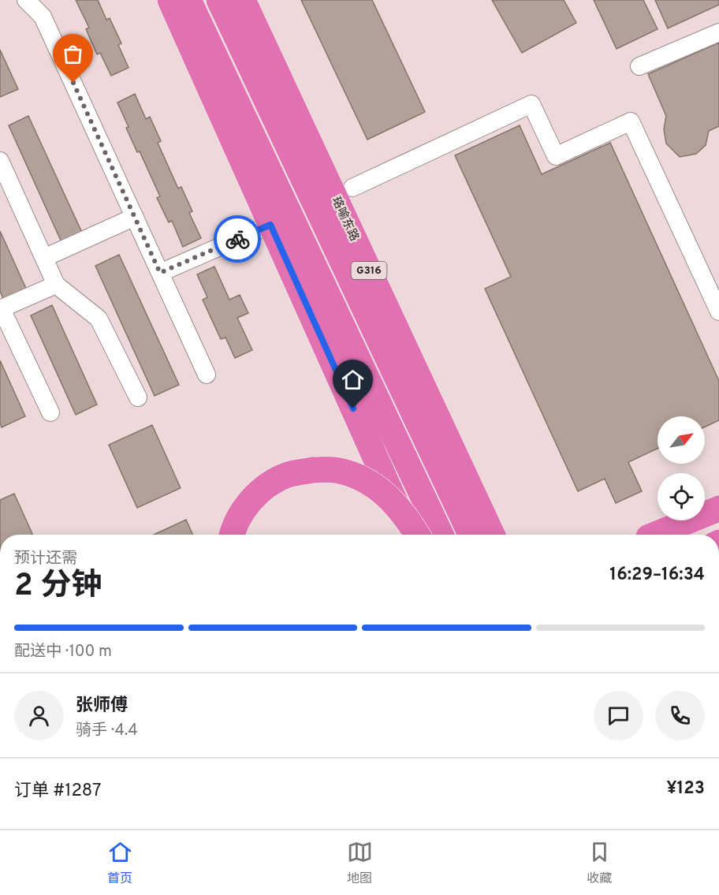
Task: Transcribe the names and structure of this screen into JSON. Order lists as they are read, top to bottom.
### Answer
{
  "streets": {
    "highway": ["珞喻东路", "G316"]
  },
  "north": "top right",
  "page": {
    "heading": ["2 分钟", "预计还需", "16:29–16:34"],
    "panel": [
      "张师傅",
      "骑手 · 4.4",
      "订单 #1287",
      "¥123"
    ],
    "bar": "配送中 · 100 m",
    "tabs": ["首页", "地图", "收藏"]
  }
}
